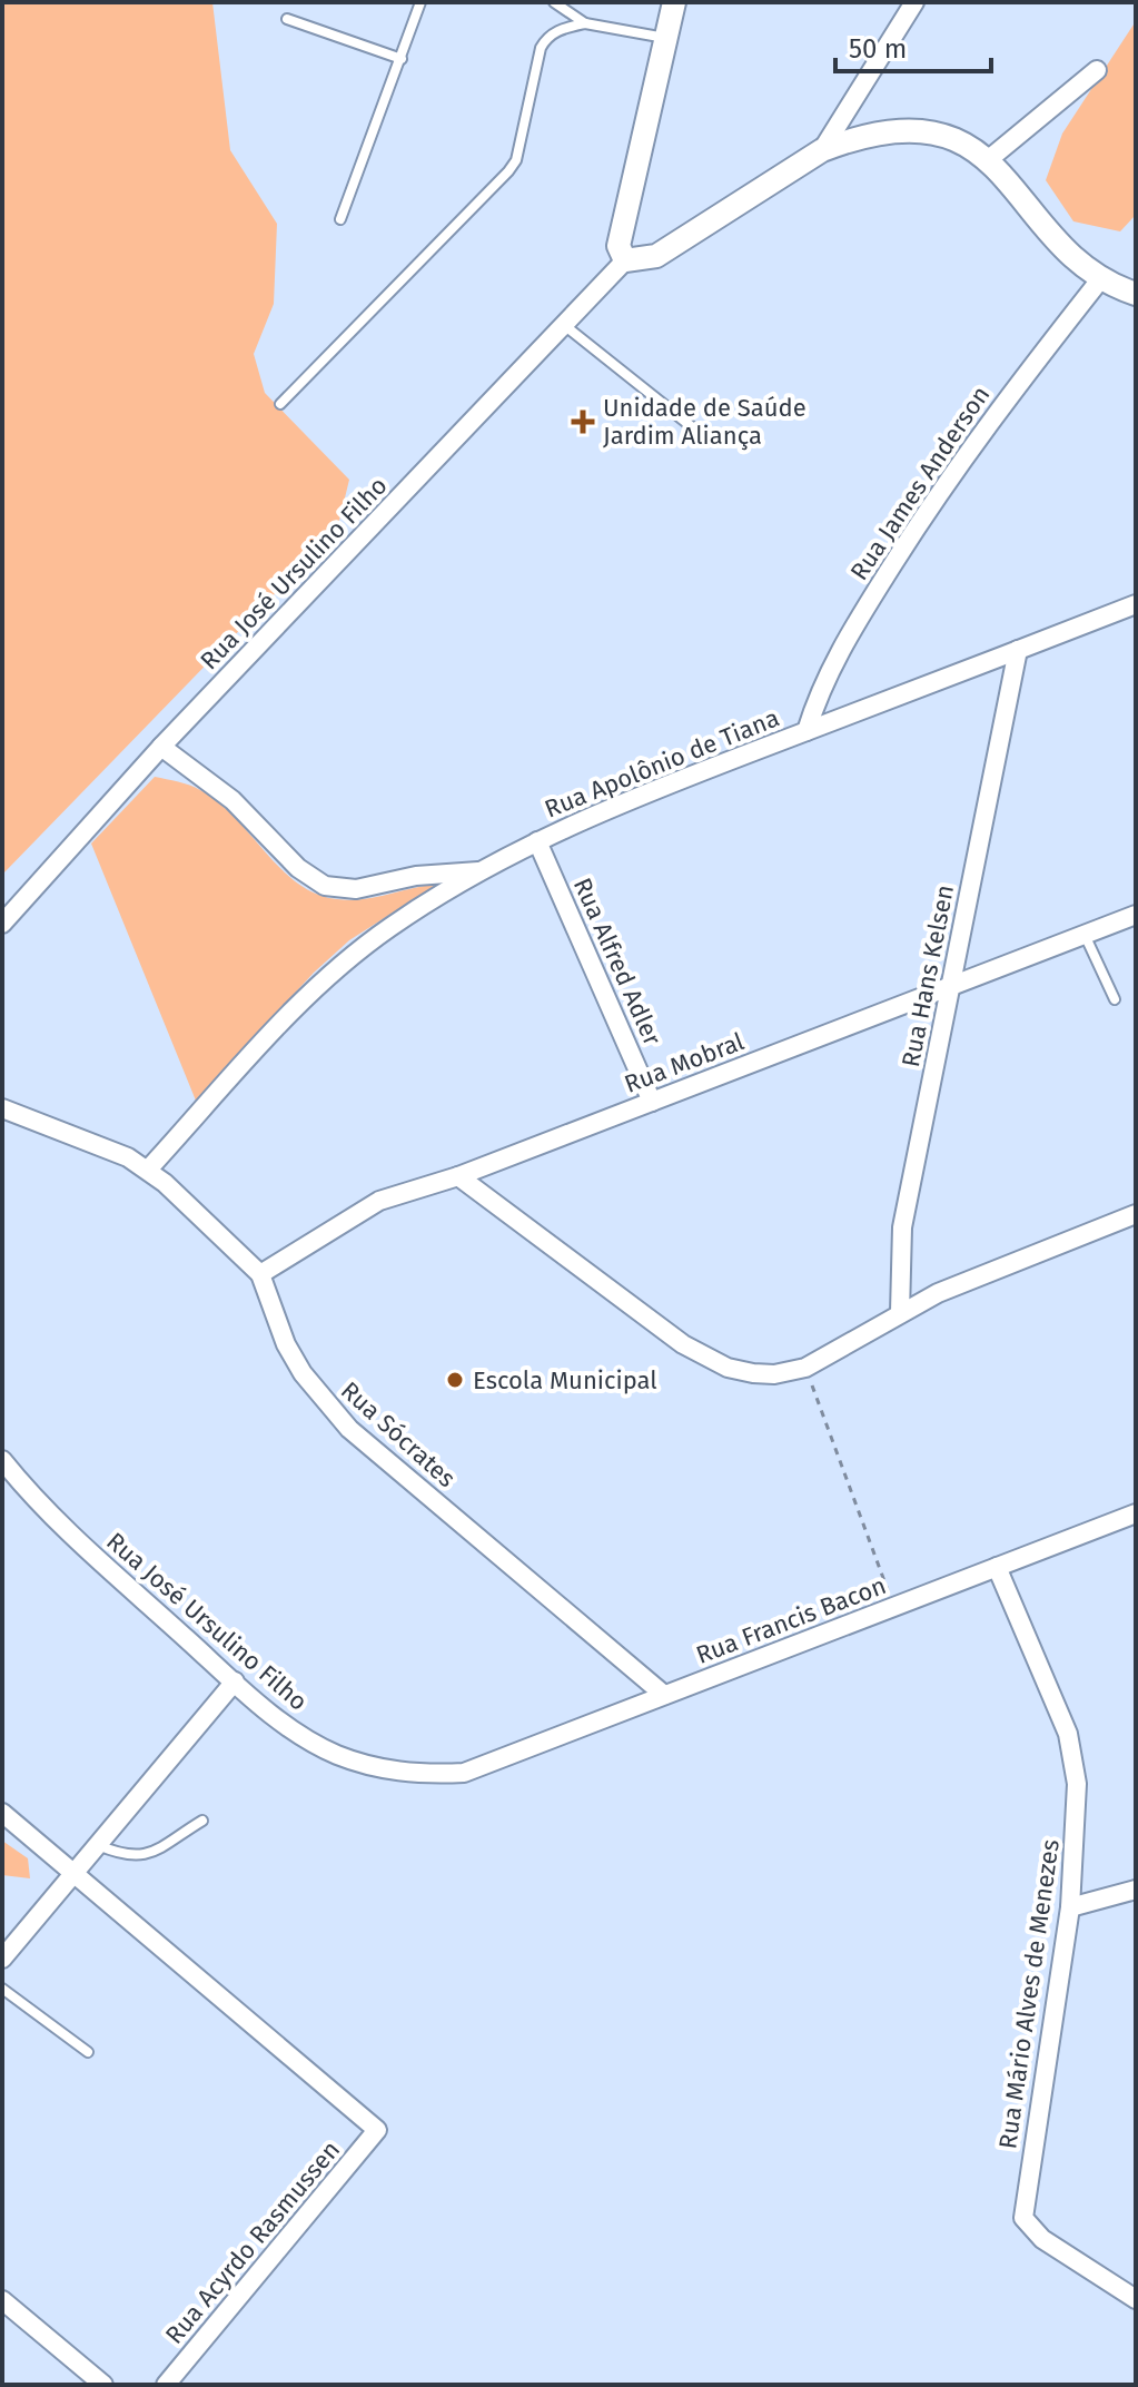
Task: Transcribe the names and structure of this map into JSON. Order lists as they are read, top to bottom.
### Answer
{
  "streets": {
    "street": [
      "Rua James Anderson",
      "Rua José Ursulino Filho",
      "Rua Apolônio de Tiana",
      "Rua Alfred Adler",
      "Rua Hans Kelsen",
      "Rua Mobral",
      "Rua Sócrates",
      "Rua Francis Bacon",
      "Rua Mário Alves de Menezes",
      "Rua Acyrdo Rasmussen"
    ]
  },
  "crossings": [
    ["Rua James Anderson", "Rua Apolônio de Tiana"],
    ["Rua José Ursulino Filho", "Rua Francis Bacon"],
    ["Rua Apolônio de Tiana", "Rua Alfred Adler"],
    ["Rua Apolônio de Tiana", "Rua Hans Kelsen"],
    ["Rua Apolônio de Tiana", "Rua Sócrates"],
    ["Rua Alfred Adler", "Rua Mobral"],
    ["Rua Hans Kelsen", "Rua Mobral"],
    ["Rua Mobral", "Rua Sócrates"],
    ["Rua Sócrates", "Rua Francis Bacon"],
    ["Rua Francis Bacon", "Rua Mário Alves de Menezes"]
  ],
  "places": {
    "health": ["Unidade de Saúde Jardim Aliança"],
    "other": ["Escola Municipal"]
  },
  "scale_bar": "50 m"
}
